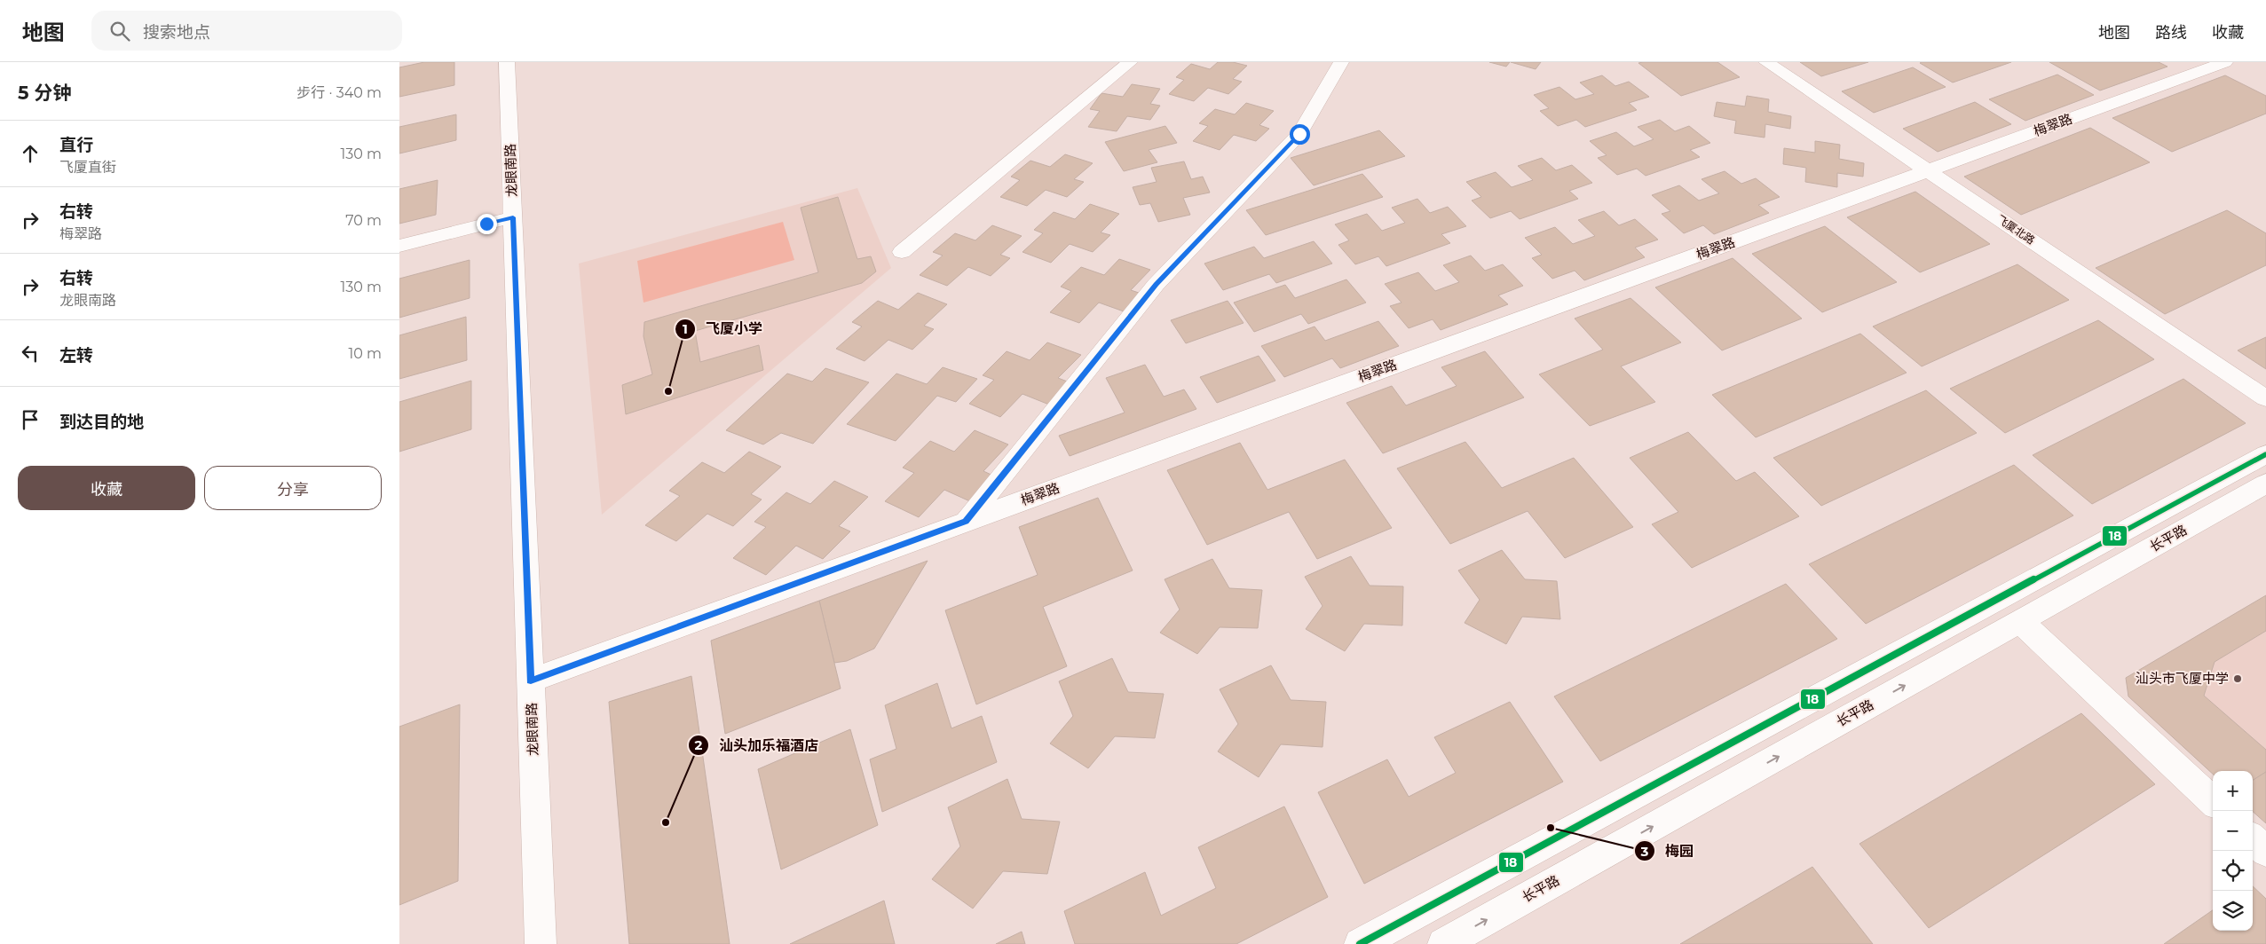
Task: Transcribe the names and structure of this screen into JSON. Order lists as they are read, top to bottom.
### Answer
{
  "streets": {
    "street": [
      "梅翠路",
      "龙眼南路",
      "飞厦北路",
      "长平路"
    ]
  },
  "crossings": [
    ["梅翠路", "龙眼南路"],
    ["梅翠路", "飞厦北路"]
  ],
  "places": [
    "飞厦小学",
    "汕头市飞厦中学",
    "汕头加乐福酒店",
    "梅园"
  ],
  "lines": ["transit line 18"],
  "page": {
    "header": "地图",
    "search": "搜索地点",
    "nav": ["地图", "路线", "收藏"],
    "heading": ["5 分钟", "步行 · 340 m"],
    "list": [
      ["直行", "飞厦直街", "130 m"],
      ["右转", "梅翠路", "70 m"],
      ["右转", "龙眼南路", "130 m"],
      ["左转", "10 m"],
      "到达目的地"
    ],
    "buttons": ["收藏", "分享"],
    "map_buttons": ["+", "−"]
  }
}
